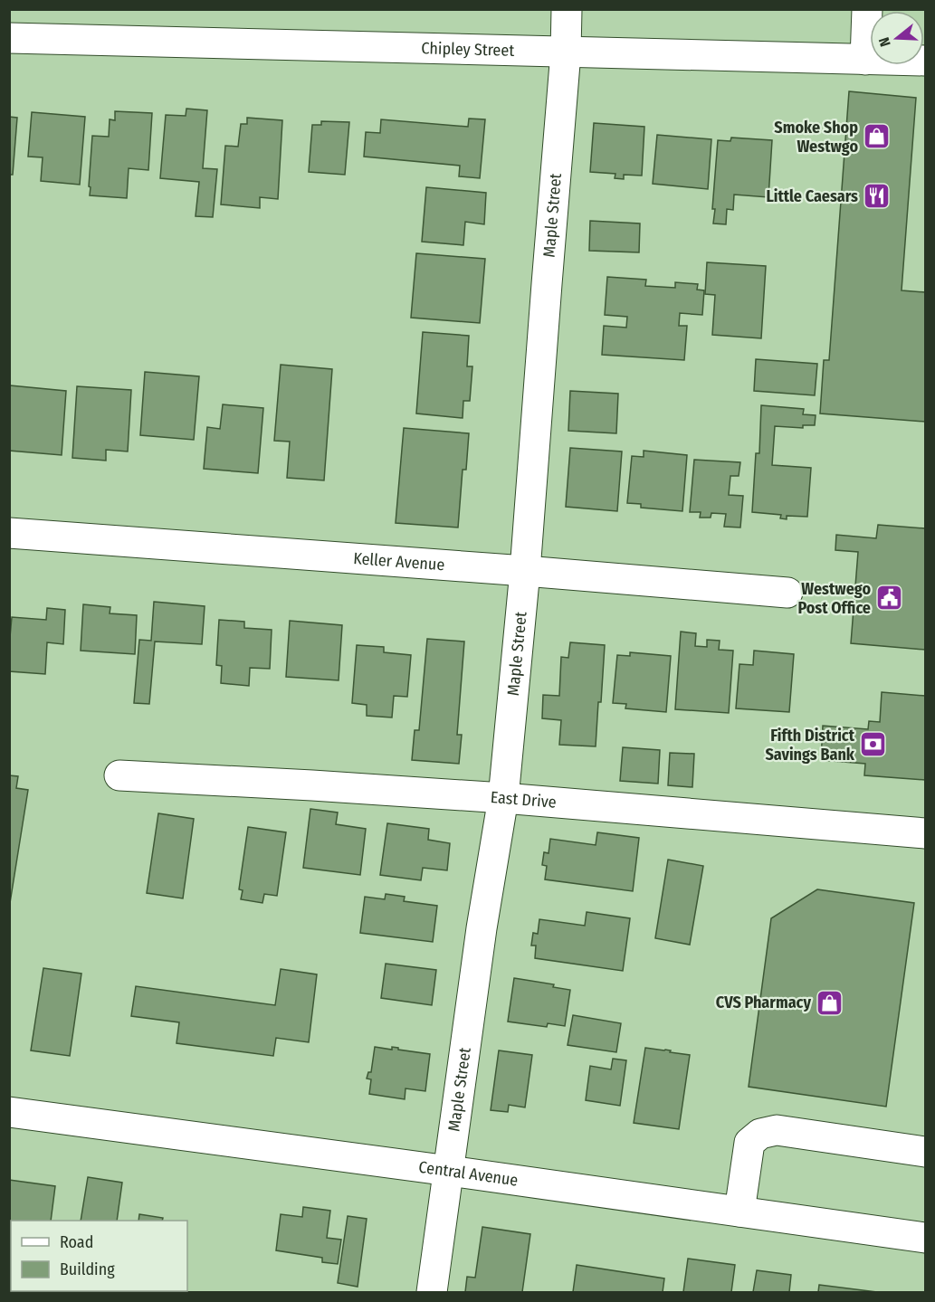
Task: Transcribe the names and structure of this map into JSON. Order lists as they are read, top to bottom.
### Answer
{
  "streets": {
    "street": [
      "Chipley Street",
      "Maple Street",
      "Keller Avenue",
      "East Drive",
      "Central Avenue"
    ]
  },
  "crossings": [
    ["Chipley Street", "Maple Street"],
    ["Maple Street", "Keller Avenue"],
    ["Maple Street", "East Drive"],
    ["Maple Street", "Central Avenue"]
  ],
  "places": {
    "shop": ["Smoke Shop Westwgo", "CVS Pharmacy"],
    "restaurant": ["Little Caesars"],
    "public building": ["Westwego Post Office"],
    "bank": ["Fifth District Savings Bank"]
  },
  "legend": ["Road", "Building"],
  "north": "left"
}
